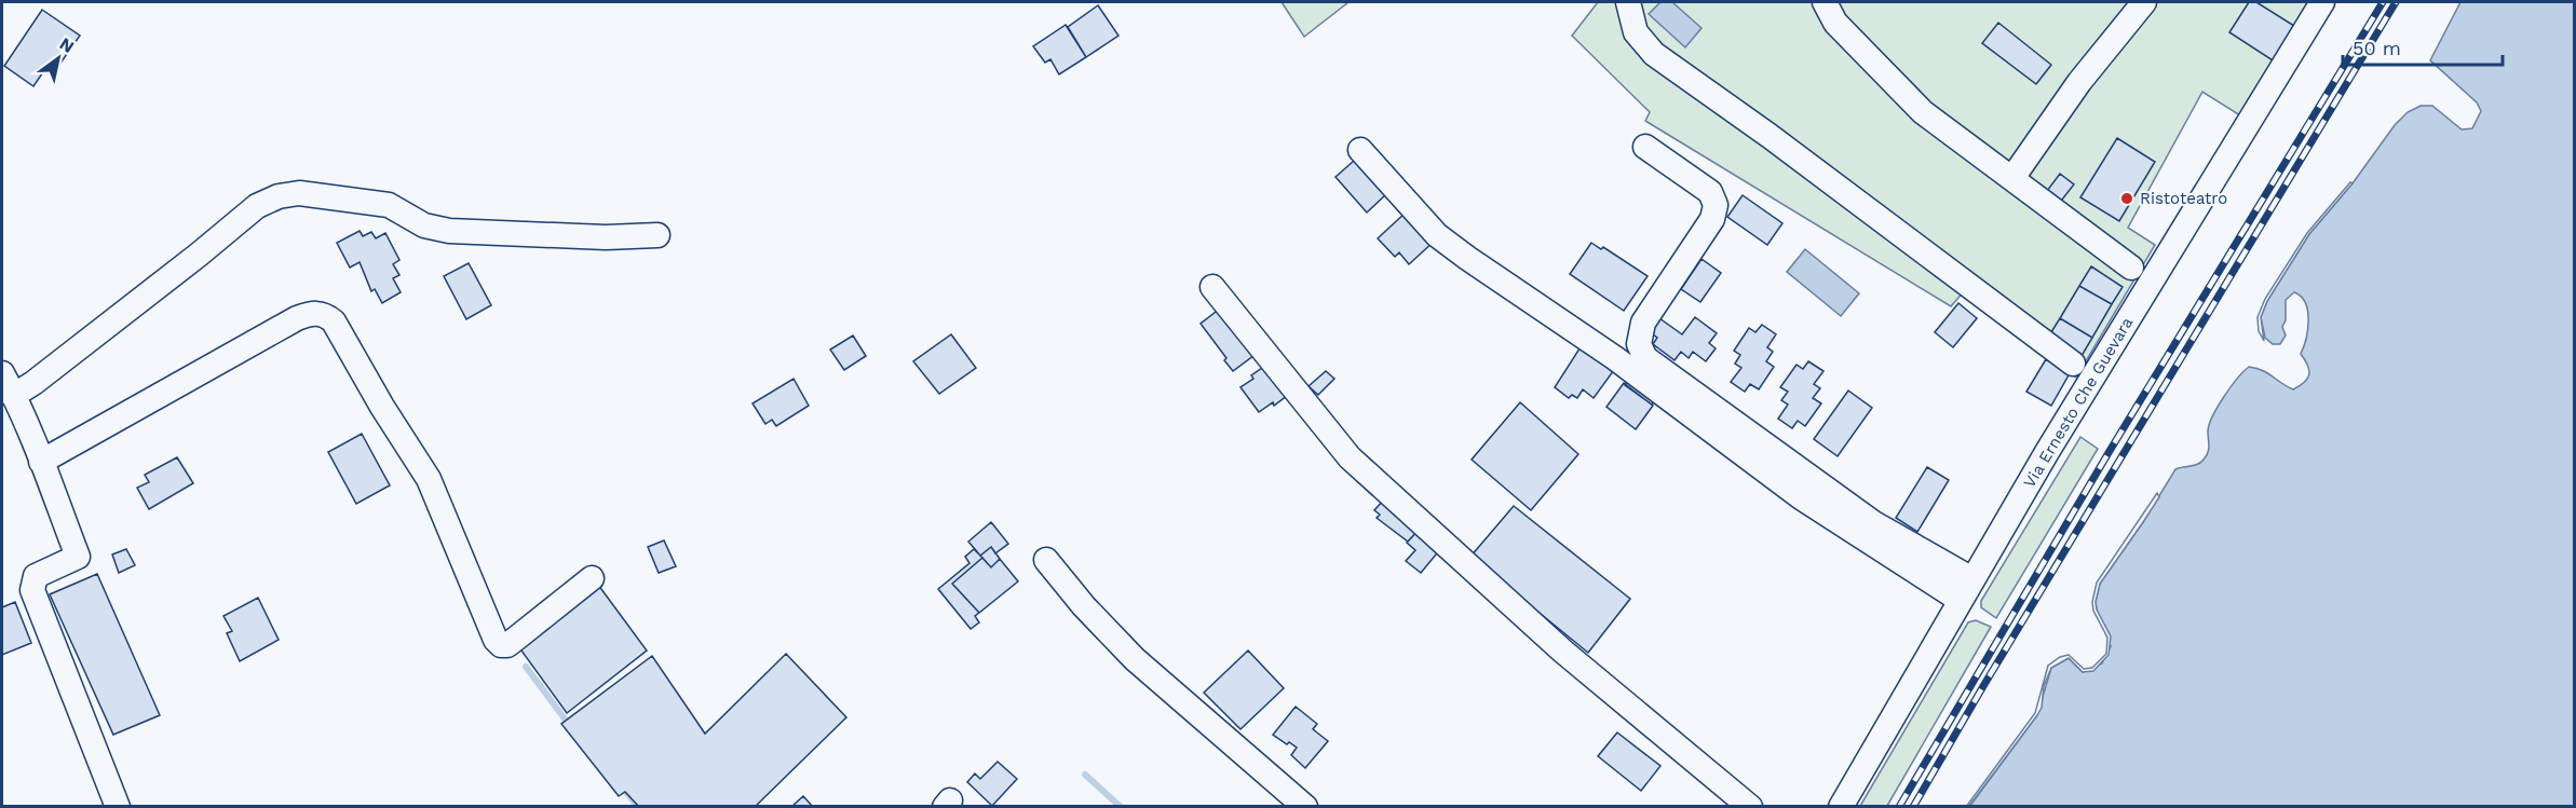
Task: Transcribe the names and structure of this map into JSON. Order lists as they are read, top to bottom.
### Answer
{
  "streets": {
    "street": ["Via Ernesto Che Guevara"]
  },
  "places": ["Ristoteatro"],
  "scale_bar": "50 m",
  "north": "top right"
}
